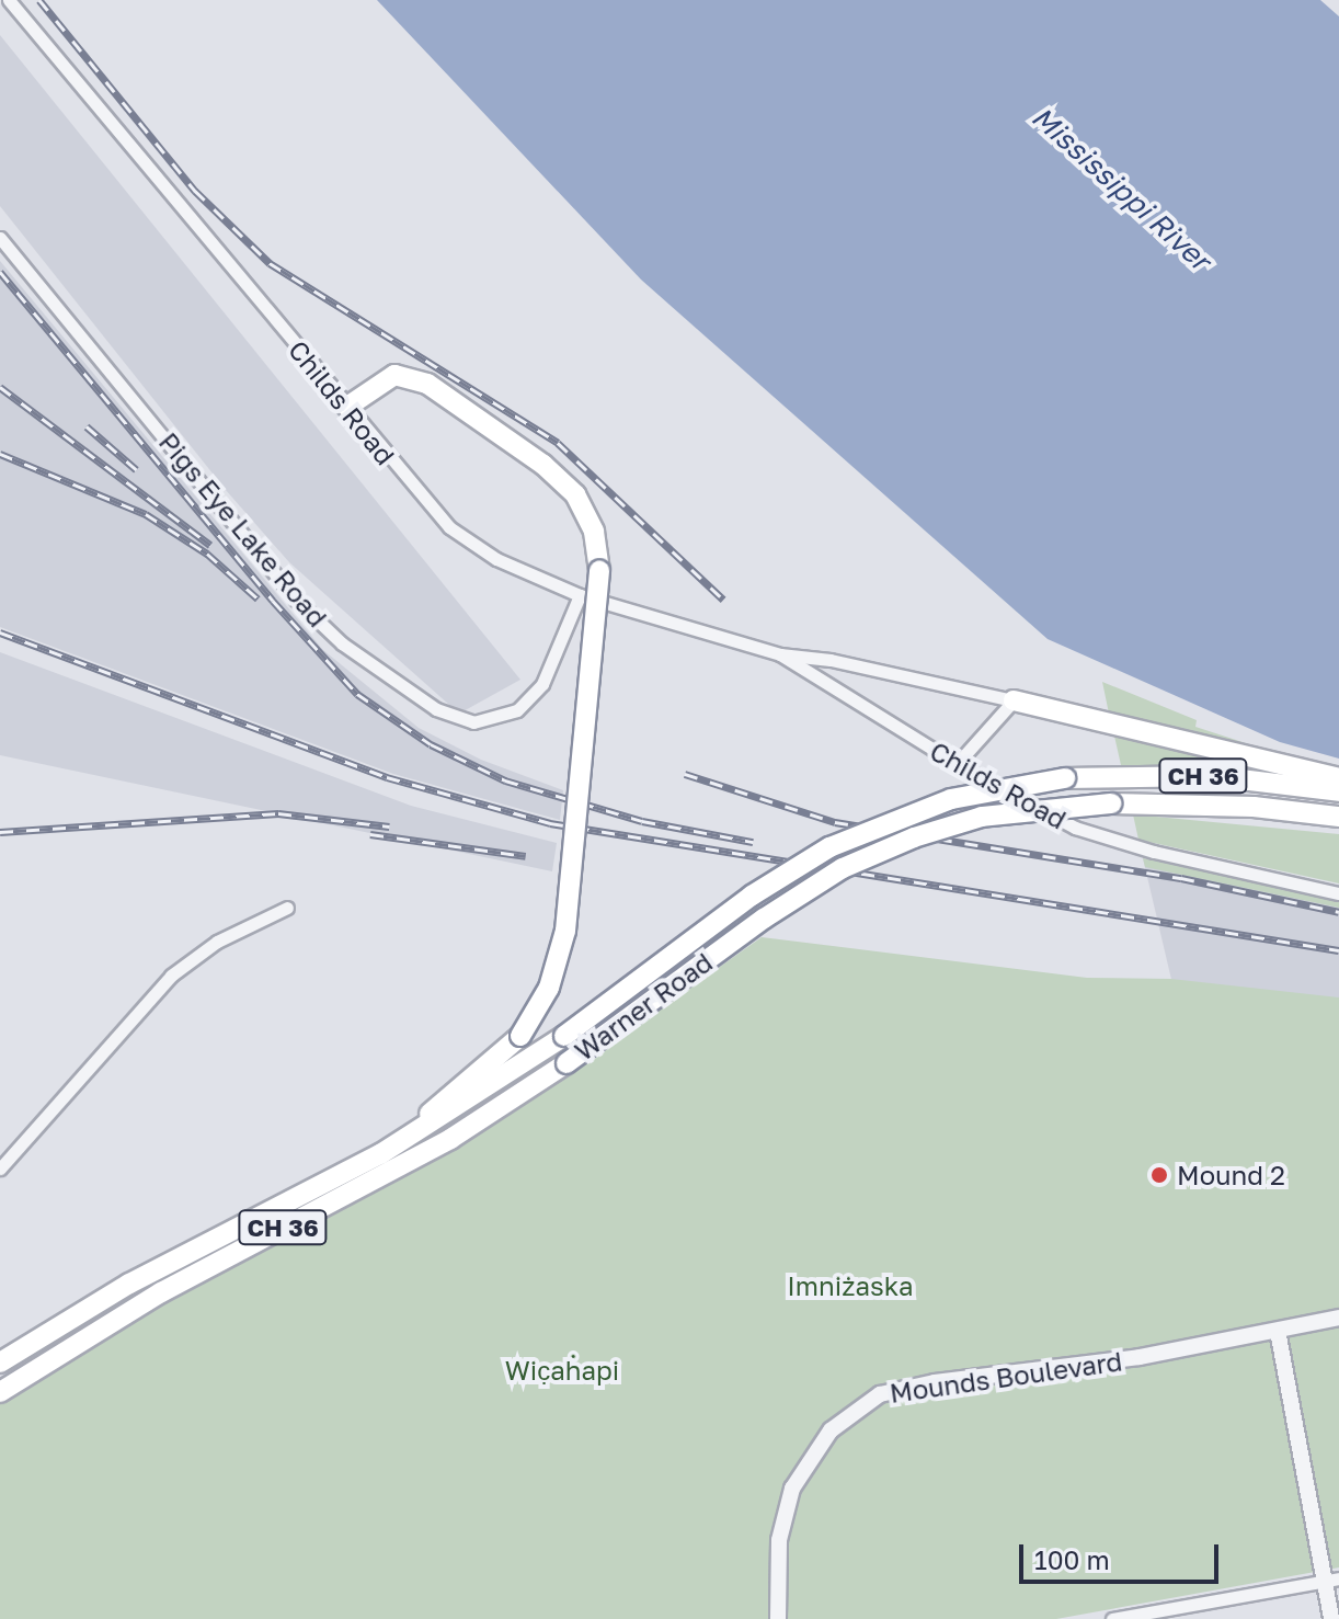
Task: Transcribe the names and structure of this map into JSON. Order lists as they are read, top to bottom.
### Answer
{
  "streets": {
    "highway": ["CH 36", "Warner Road"],
    "street": ["Childs Road", "Pigs Eye Lake Road", "Mounds Boulevard"]
  },
  "crossings": [
    ["Childs Road", "Pigs Eye Lake Road"]
  ],
  "water": ["Mississippi River"],
  "parks": ["Imniżaska", "Wic̣aḣapi"],
  "places": ["Mound 2"],
  "scale_bar": "100 m"
}
